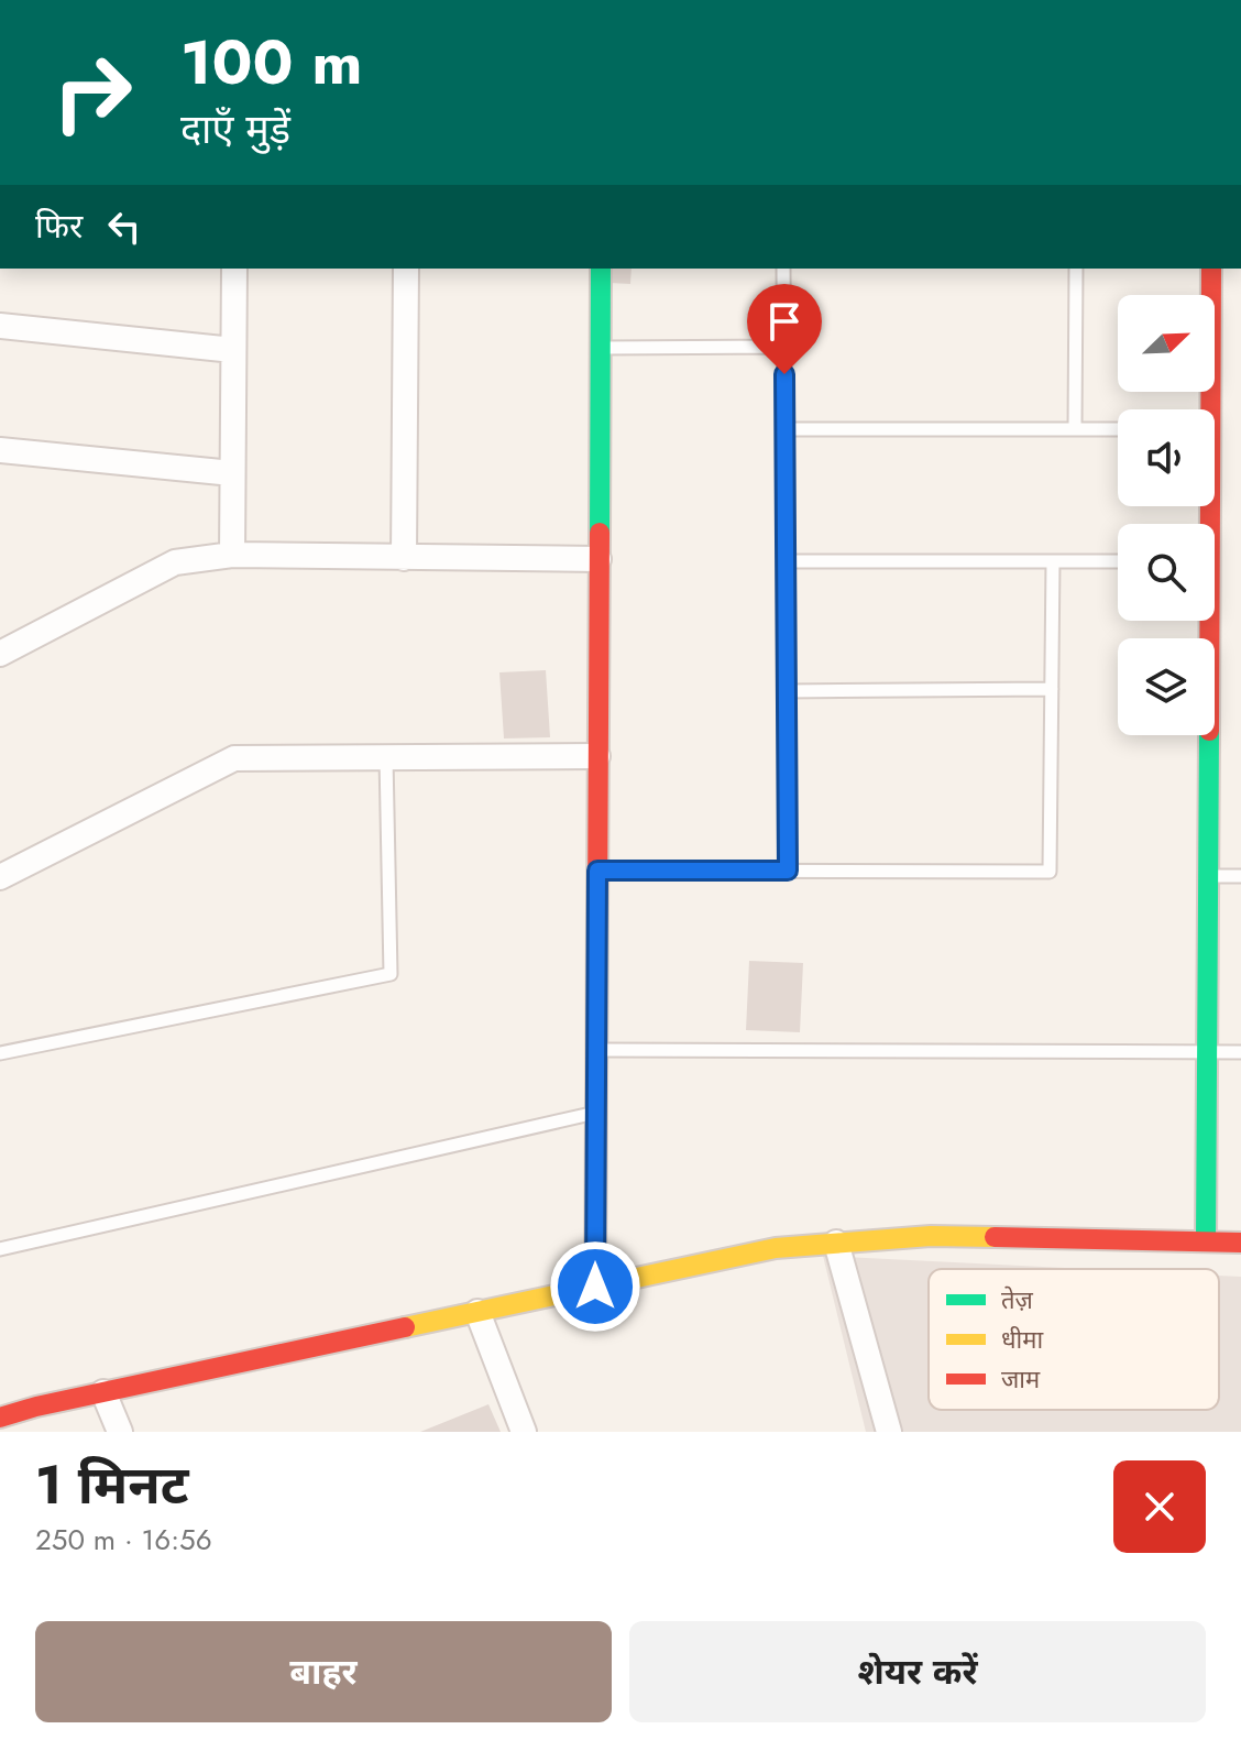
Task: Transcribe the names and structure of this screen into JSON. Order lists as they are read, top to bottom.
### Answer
{
  "legend": ["तेज़", "धीमा", "जाम"],
  "north": "top right",
  "page": {
    "turn": ["100 m", "दाएँ मुड़ें"],
    "then": "फिर",
    "heading": ["1 मिनट", "250 m · 16:56"],
    "buttons": ["बाहर", "शेयर करें"]
  }
}
